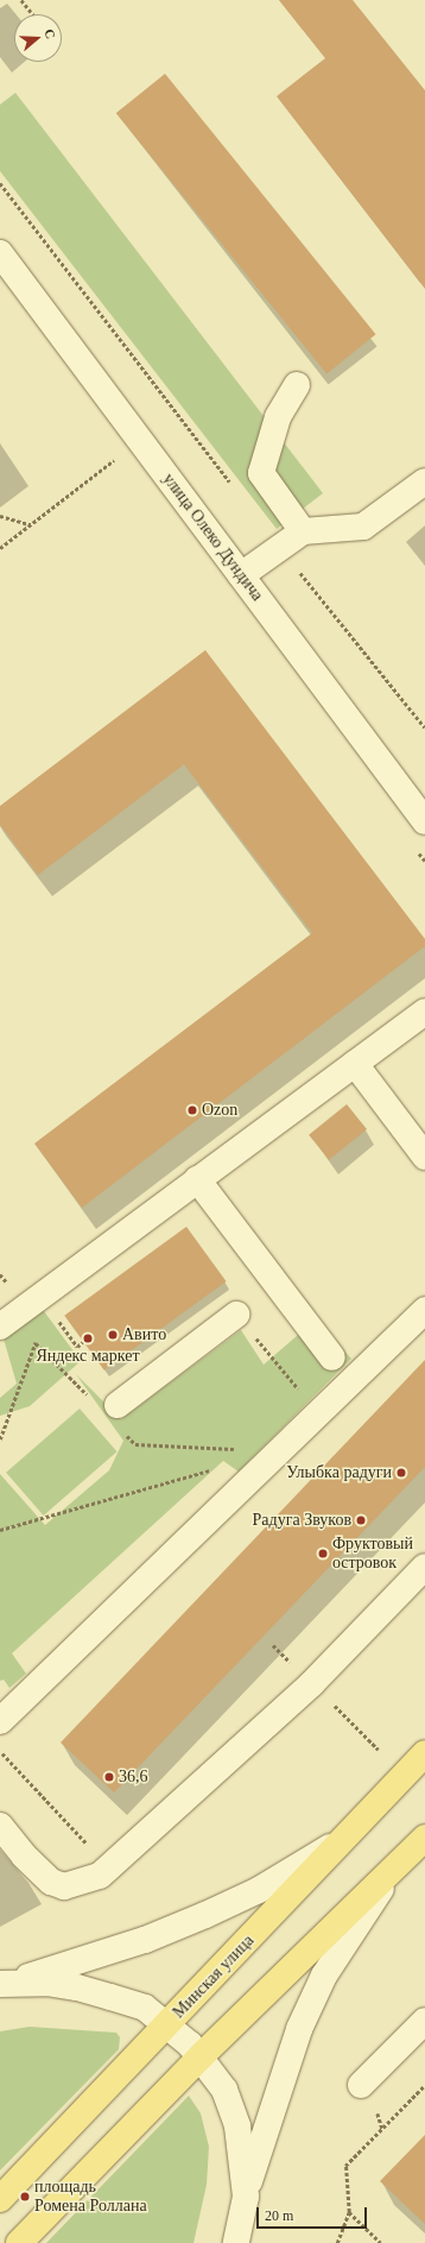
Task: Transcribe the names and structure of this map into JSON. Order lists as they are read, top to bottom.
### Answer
{
  "streets": {
    "main road": ["Минская улица"],
    "street": ["улица Олеко Дундича"]
  },
  "places": [
    "Ozon",
    "Авито",
    "Яндекс маркет",
    "Улыбка радуги",
    "Радуга Звуков",
    "Фруктовый островок",
    "36,6",
    "площадь Ромена Роллана"
  ],
  "scale_bar": "20 m",
  "north": "right"
}
